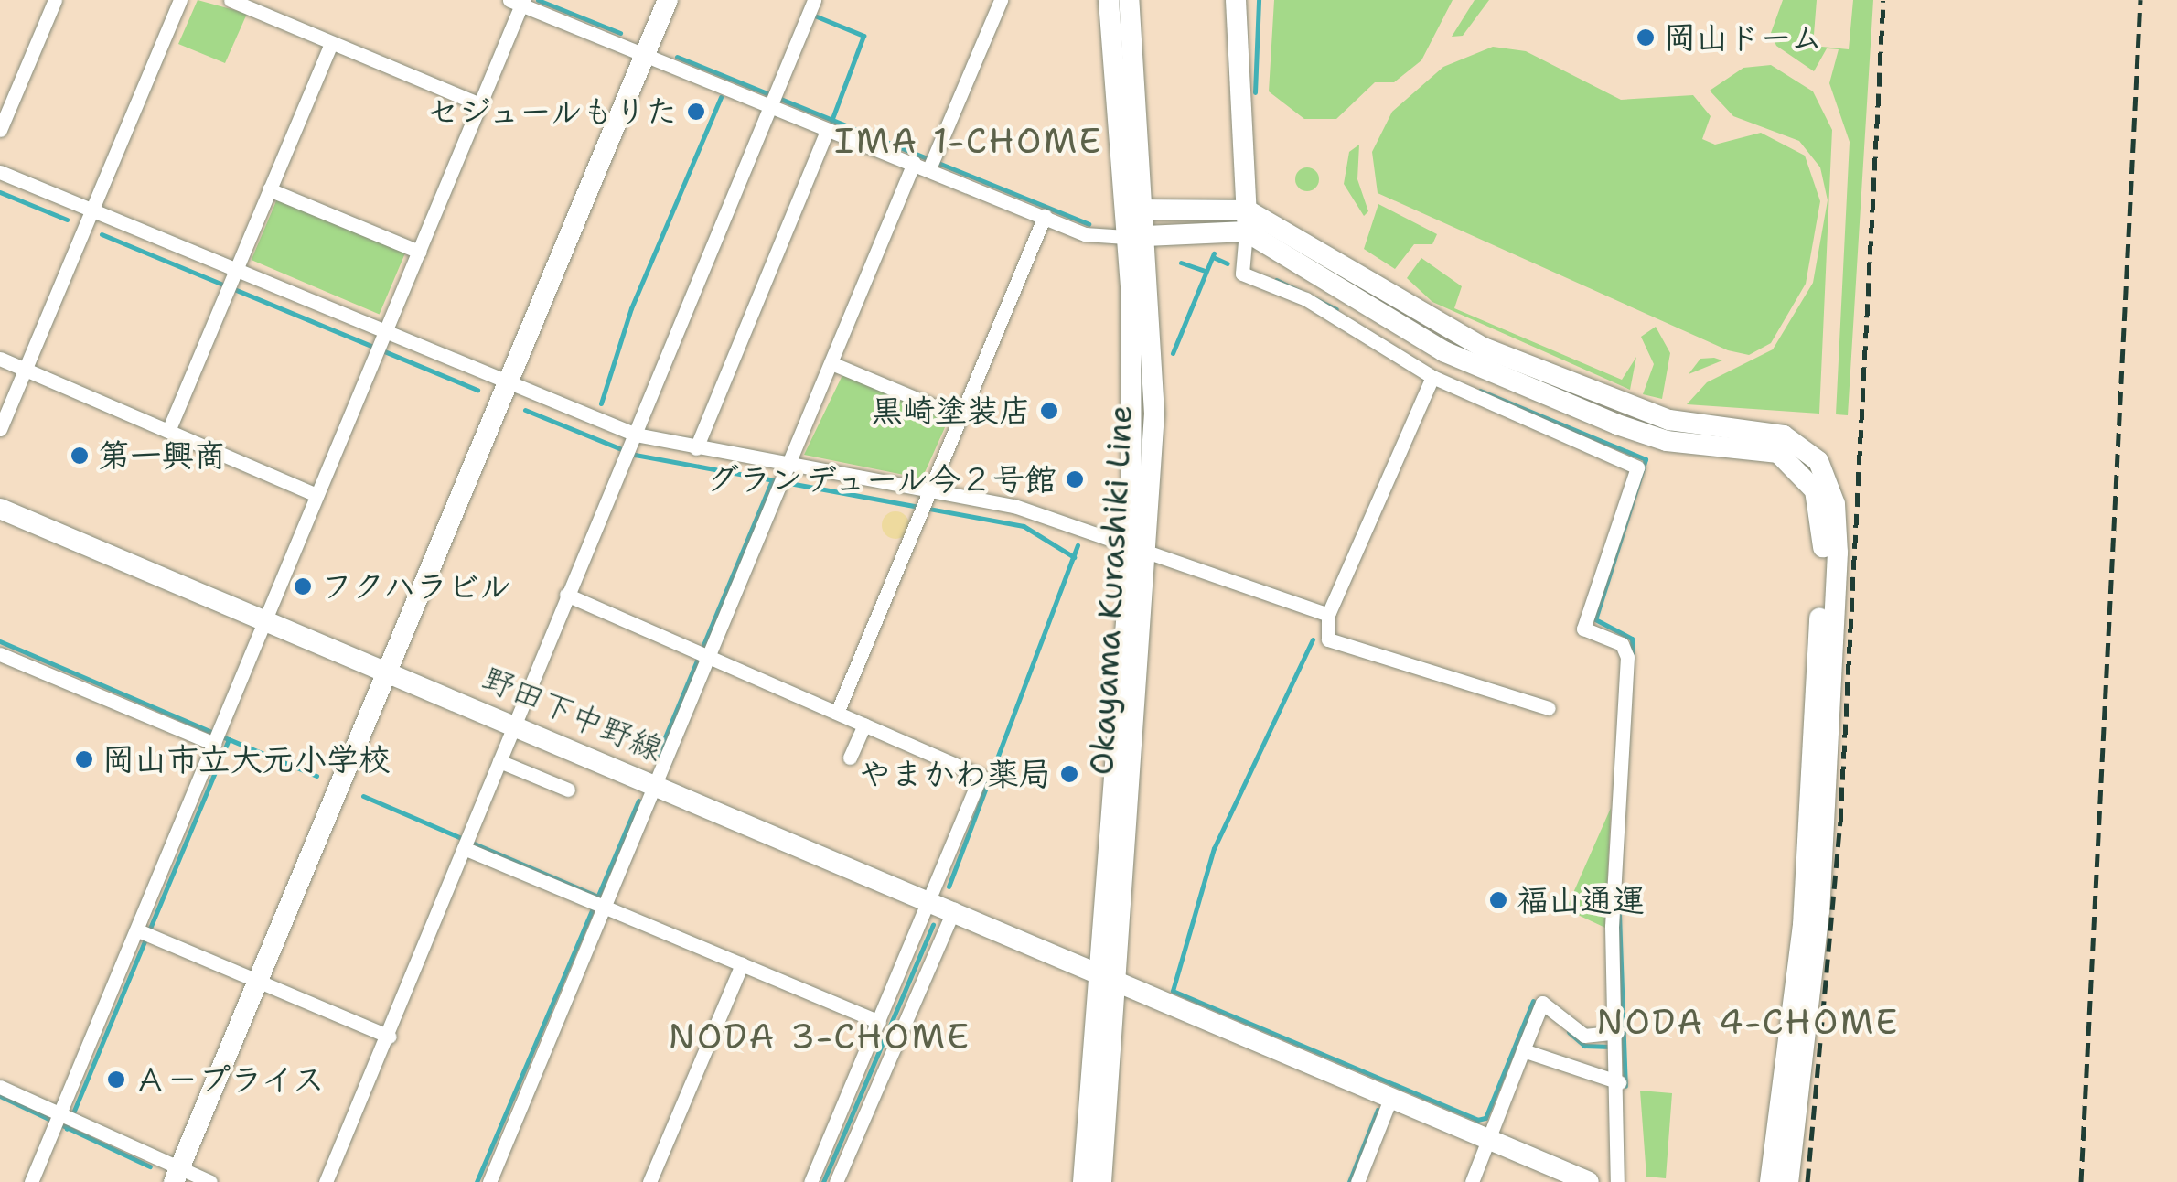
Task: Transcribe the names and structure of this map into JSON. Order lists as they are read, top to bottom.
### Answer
{
  "streets": {
    "street": ["Okayama Kurashiki Line", "野田下中野線"]
  },
  "crossings": [
    ["Okayama Kurashiki Line", "野田下中野線"]
  ],
  "districts": ["IMA 1-CHOME", "NODA 4-CHOME", "NODA 3-CHOME"],
  "places": [
    "岡山ドーム",
    "セジュールもりた",
    "黒崎塗装店",
    "第一興商",
    "グランデュール今２号館",
    "フクハラビル",
    "岡山市立大元小学校",
    "やまかわ薬局",
    "福山通運",
    "Ａ－プライス"
  ]
}
